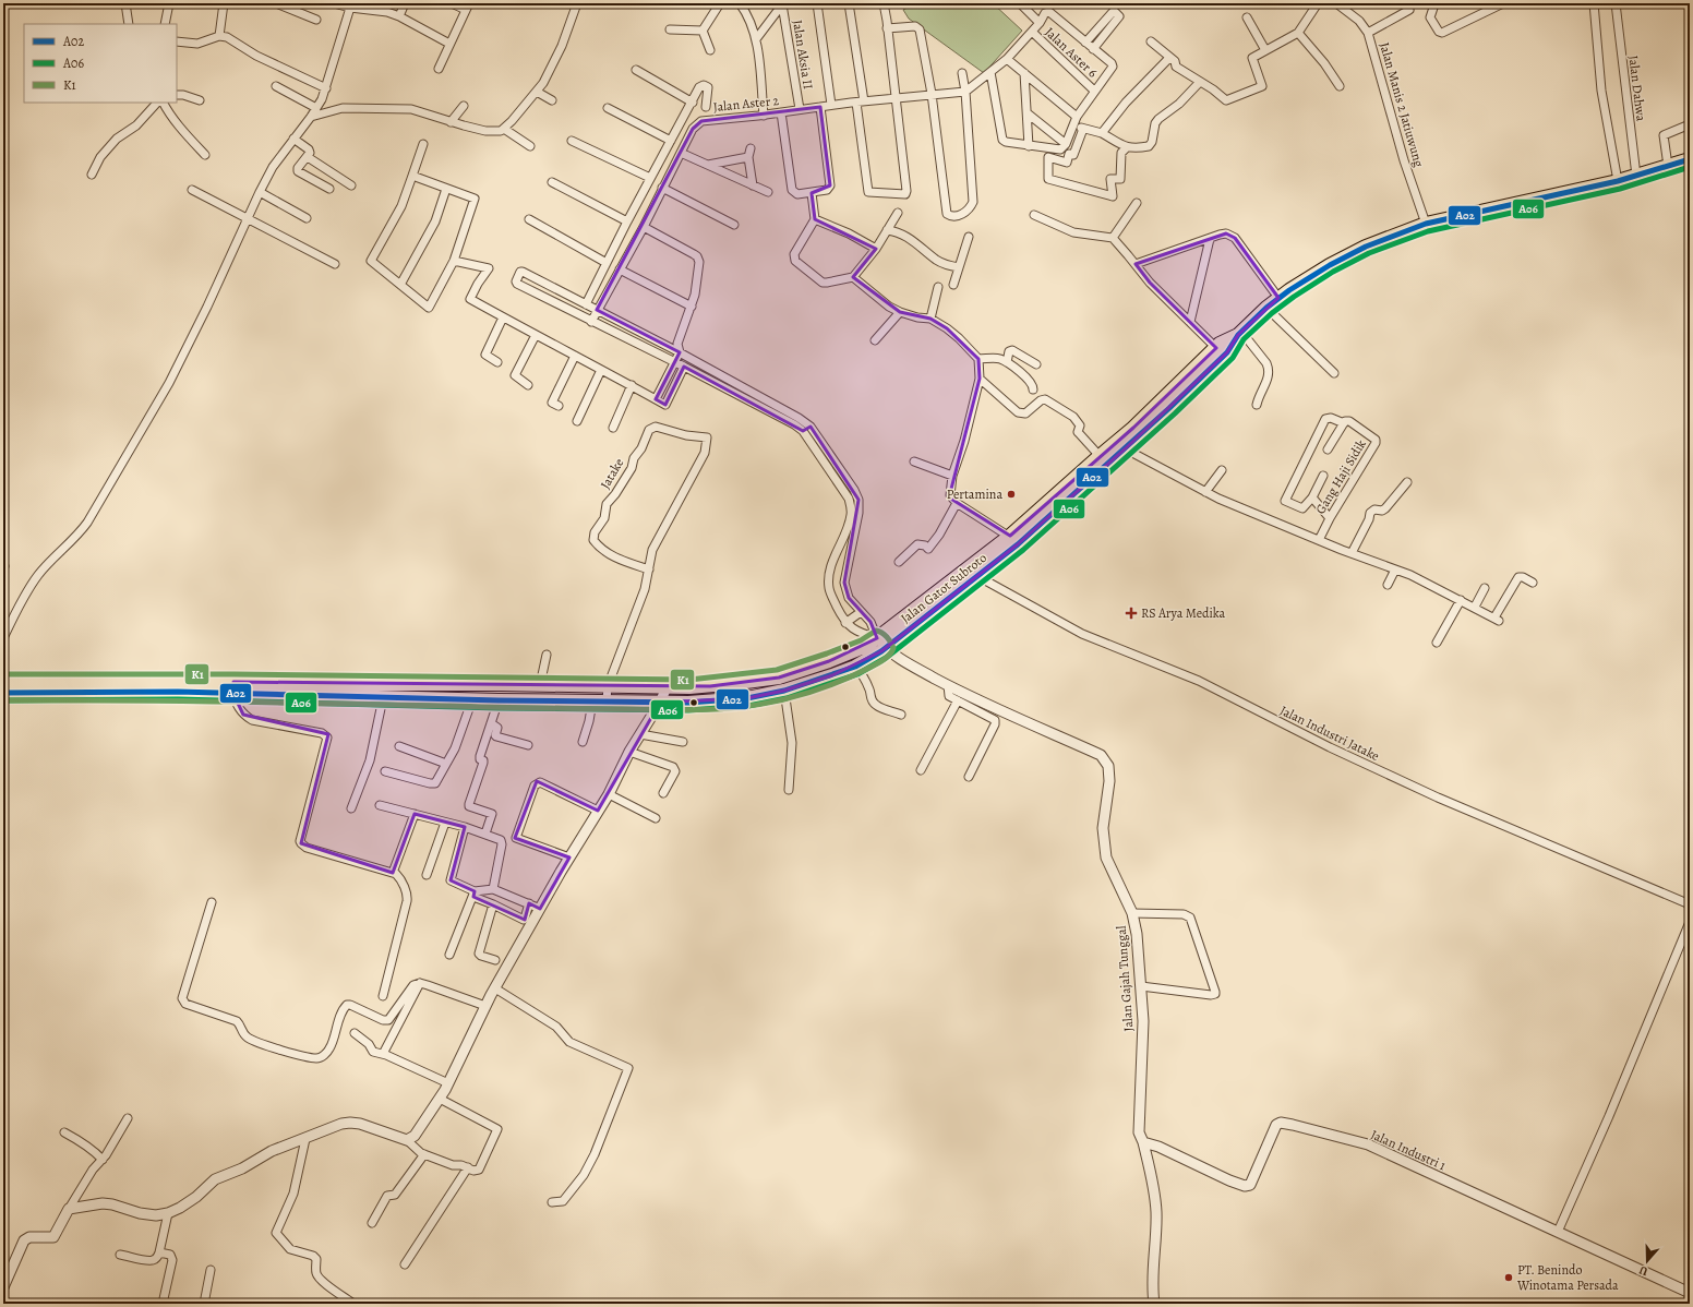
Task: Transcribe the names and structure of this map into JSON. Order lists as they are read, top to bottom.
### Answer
{
  "streets": {
    "highway": ["Jalan Gatot Subroto"],
    "street": [
      "Jalan Aster 6",
      "Jalan Aksia II",
      "Jalan Dahwa",
      "Jalan Aster 2",
      "Jalan Manis 2 Jatiuwung",
      "Jatake",
      "Gang Haji Sidik",
      "Jalan Industri Jatake",
      "Jalan Gajah Tunggal",
      "Jalan Industri 1"
    ]
  },
  "crossings": [
    ["Jalan Aksia II", "Jalan Aster 2"],
    ["Jalan Dahwa", "Jalan Gatot Subroto"],
    ["Jalan Manis 2 Jatiuwung", "Jalan Gatot Subroto"],
    ["Jalan Gatot Subroto", "Jalan Industri Jatake"],
    ["Jalan Gatot Subroto", "Jalan Gajah Tunggal"],
    ["Jalan Gajah Tunggal", "Jalan Industri 1"]
  ],
  "places": {
    "other": ["Pertamina", "PT. Benindo Winotama Persada"],
    "health": ["RS Arya Medika"]
  },
  "lines": ["transit line A02", "transit line A06", "transit line K1"],
  "legend": ["A02", "A06", "K1"],
  "north": "bottom"
}
